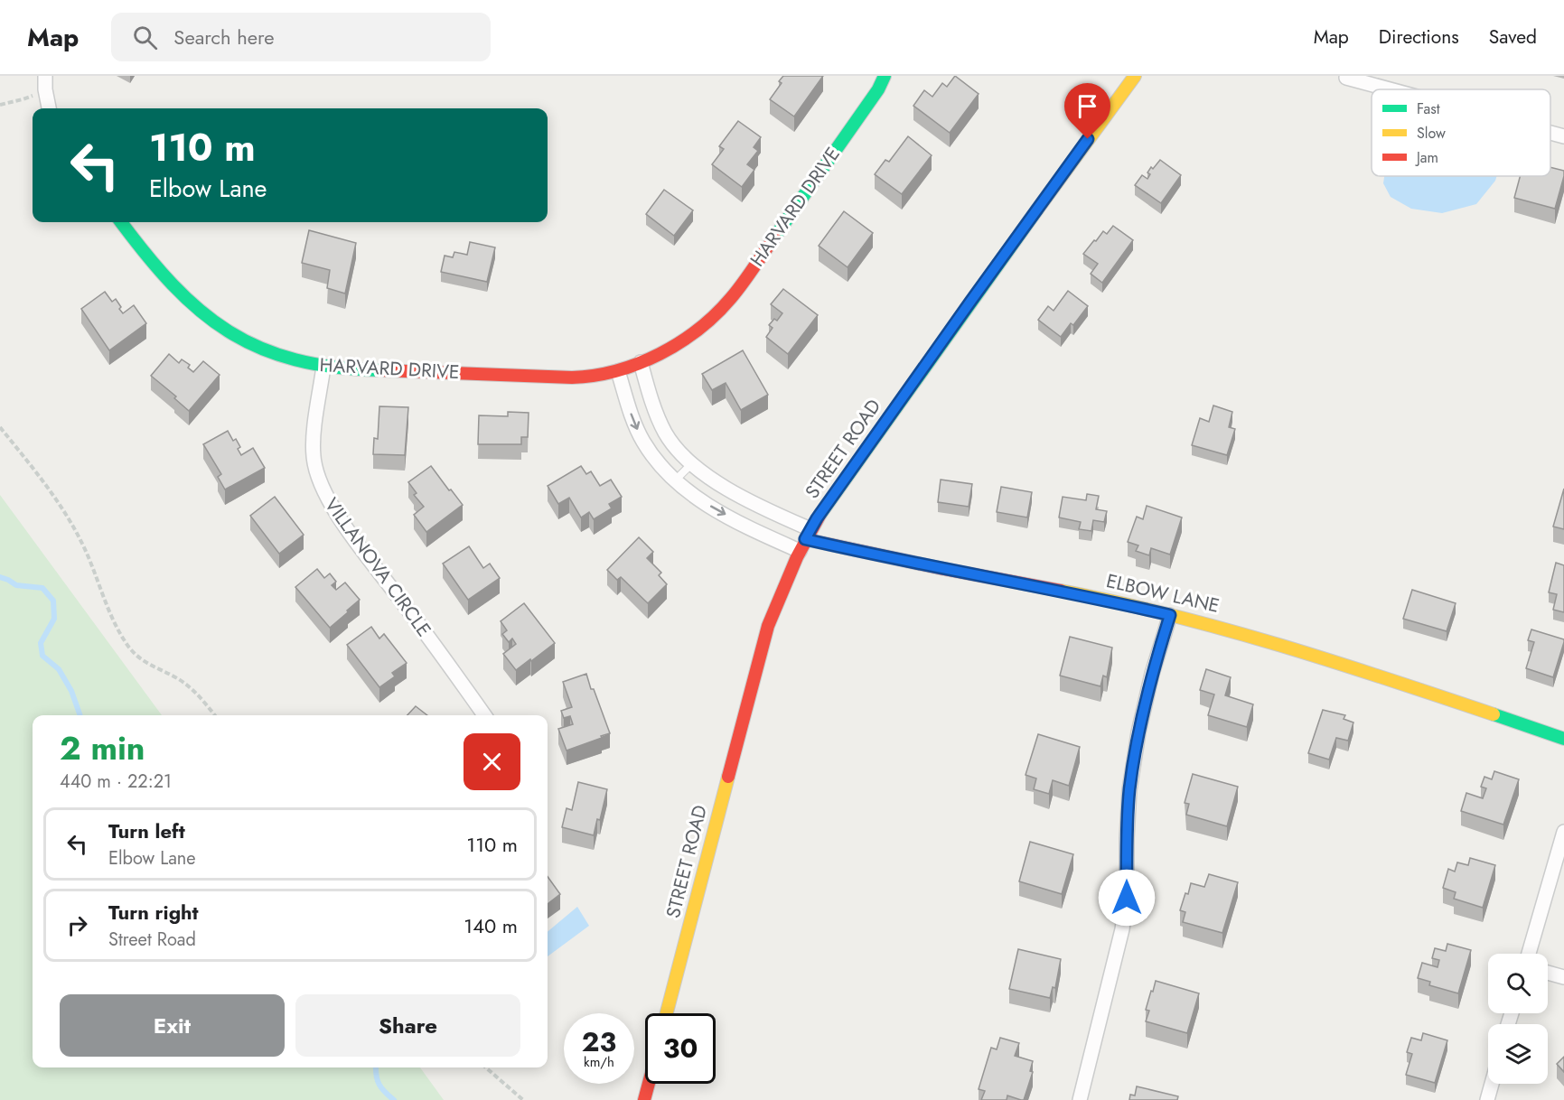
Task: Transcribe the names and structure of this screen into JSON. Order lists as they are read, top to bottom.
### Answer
{
  "streets": {
    "street": [
      "HARVARD DRIVE",
      "STREET ROAD",
      "VILLANOVA CIRCLE",
      "ELBOW LANE"
    ]
  },
  "crossings": [
    ["HARVARD DRIVE", "VILLANOVA CIRCLE"],
    ["STREET ROAD", "ELBOW LANE"]
  ],
  "legend": ["Fast", "Slow", "Jam"],
  "page": {
    "header": "Map",
    "search": "Search here",
    "nav": ["Map", "Directions", "Saved"],
    "turn": ["110 m", "Elbow Lane"],
    "heading": ["2 min", "440 m · 22:21"],
    "list": [
      {
        "name": "Turn left",
        "note": "Elbow Lane",
        "value": "110 m"
      },
      {
        "name": "Turn right",
        "note": "Street Road",
        "value": "140 m"
      }
    ],
    "buttons": ["Exit", "Share"],
    "speed": "23 km/h",
    "limit": "30"
  }
}
